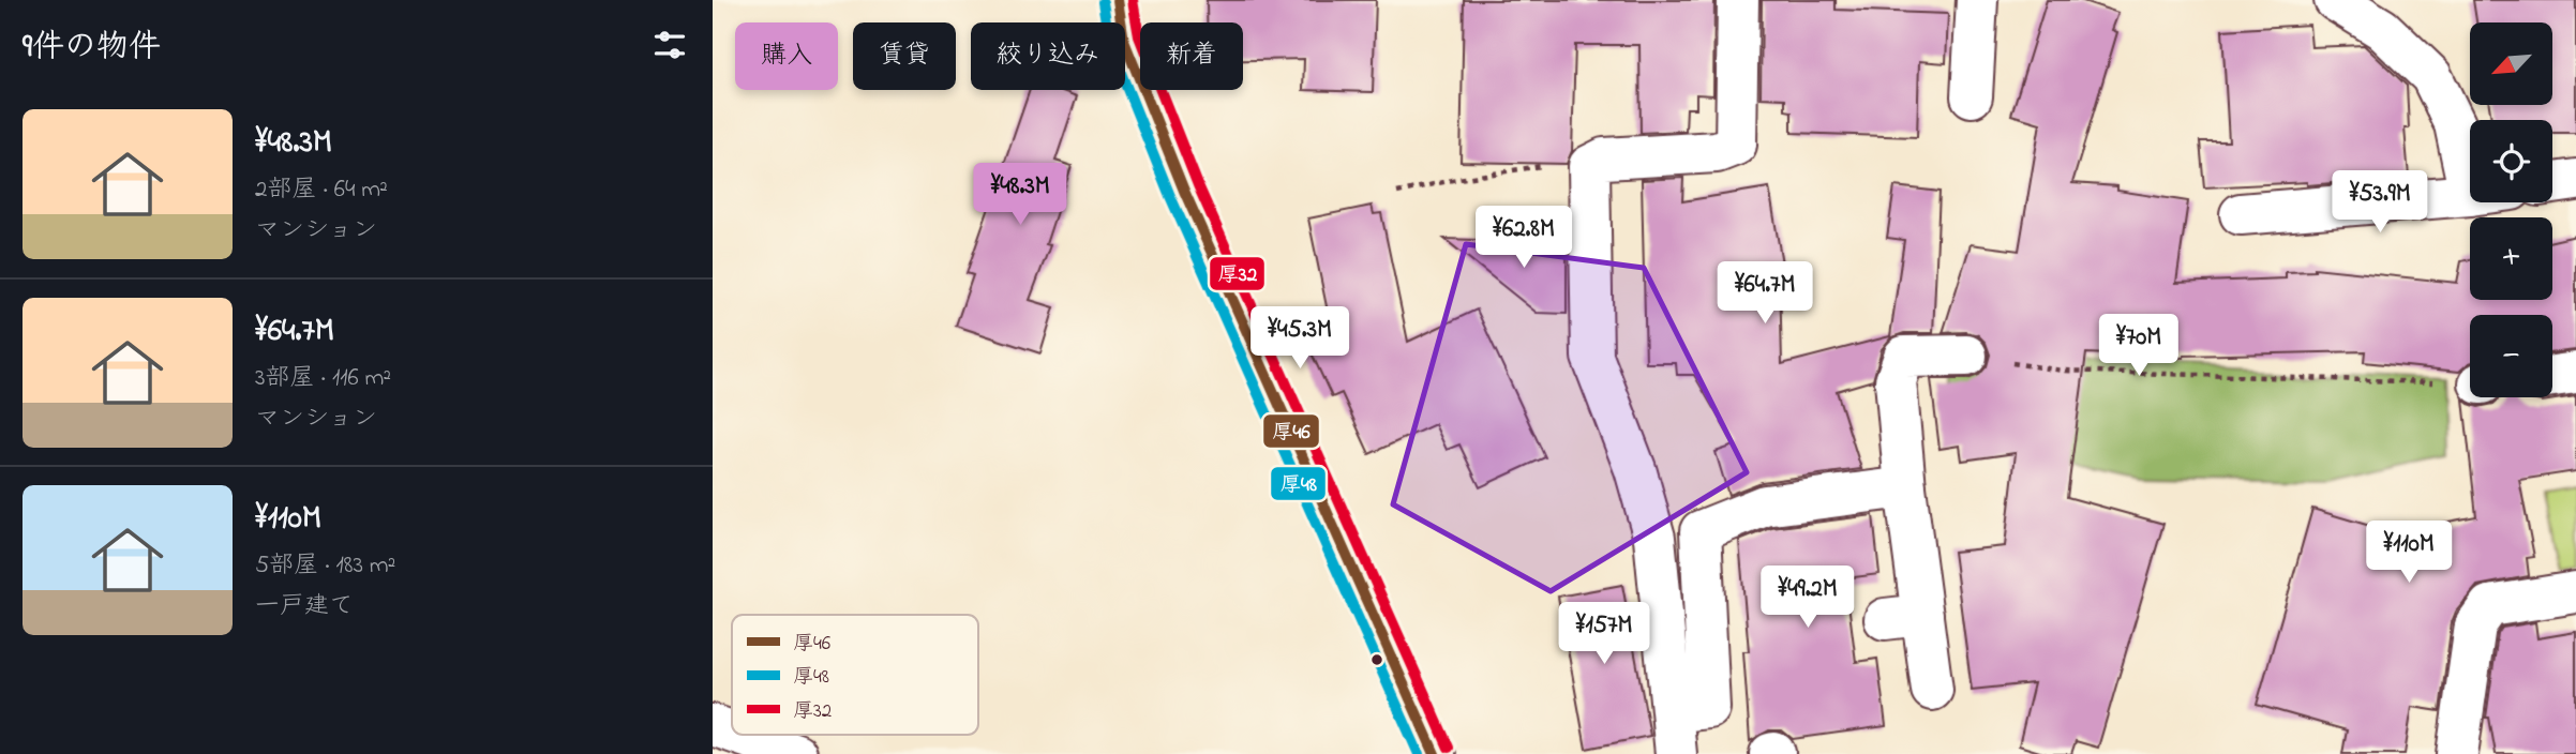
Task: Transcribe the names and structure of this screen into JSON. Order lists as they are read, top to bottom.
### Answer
{
  "lines": ["transit line 厚46", "transit line 厚32", "transit line 厚48"],
  "legend": ["厚46", "厚48", "厚32"],
  "north": "bottom left",
  "page": {
    "heading": "9件の物件",
    "map_buttons": ["+", "−"],
    "chip": [
      "購入",
      "賃貸",
      "絞り込み",
      "新着"
    ],
    "list": [
      {
        "name": "¥48.3M",
        "note": "2部屋 · 64 m² · マンション"
      },
      {
        "name": "¥64.7M",
        "note": "3部屋 · 116 m² · マンション"
      },
      {
        "name": "¥110M",
        "note": "5部屋 · 183 m² · 一戸建て"
      }
    ],
    "price": [
      "¥48.3M",
      "¥53.9M",
      "¥62.8M",
      "¥64.7M",
      "¥45.3M",
      "¥70M",
      "¥110M",
      "¥49.2M",
      "¥157M"
    ]
  }
}
